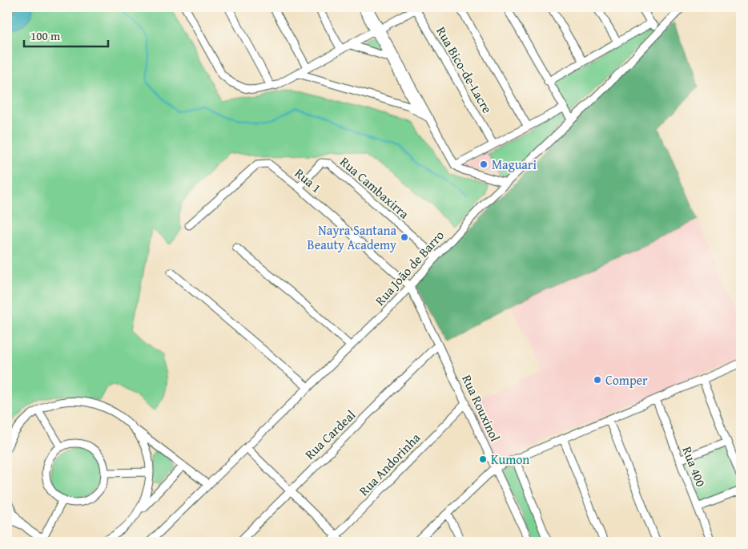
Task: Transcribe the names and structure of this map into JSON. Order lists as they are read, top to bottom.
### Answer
{
  "streets": {
    "street": [
      "Rua Bico-de-Lacre",
      "Rua 1",
      "Rua Cambaxirra",
      "Rua João de Barro",
      "Rua Rouxinol",
      "Rua Cardeal",
      "Rua Andorinha",
      "Rua 400"
    ]
  },
  "crossings": [
    ["Rua 1", "Rua Cambaxirra"],
    ["Rua 1", "Rua João de Barro"],
    ["Rua 1", "Rua Rouxinol"],
    ["Rua Cambaxirra", "Rua João de Barro"],
    ["Rua João de Barro", "Rua Rouxinol"],
    ["Rua Rouxinol", "Rua Cardeal"],
    ["Rua Rouxinol", "Rua Andorinha"]
  ],
  "places": [
    "Maguari",
    "Nayra Santana Beauty Academy",
    "Comper",
    "Kumon"
  ],
  "scale_bar": "100 m"
}
